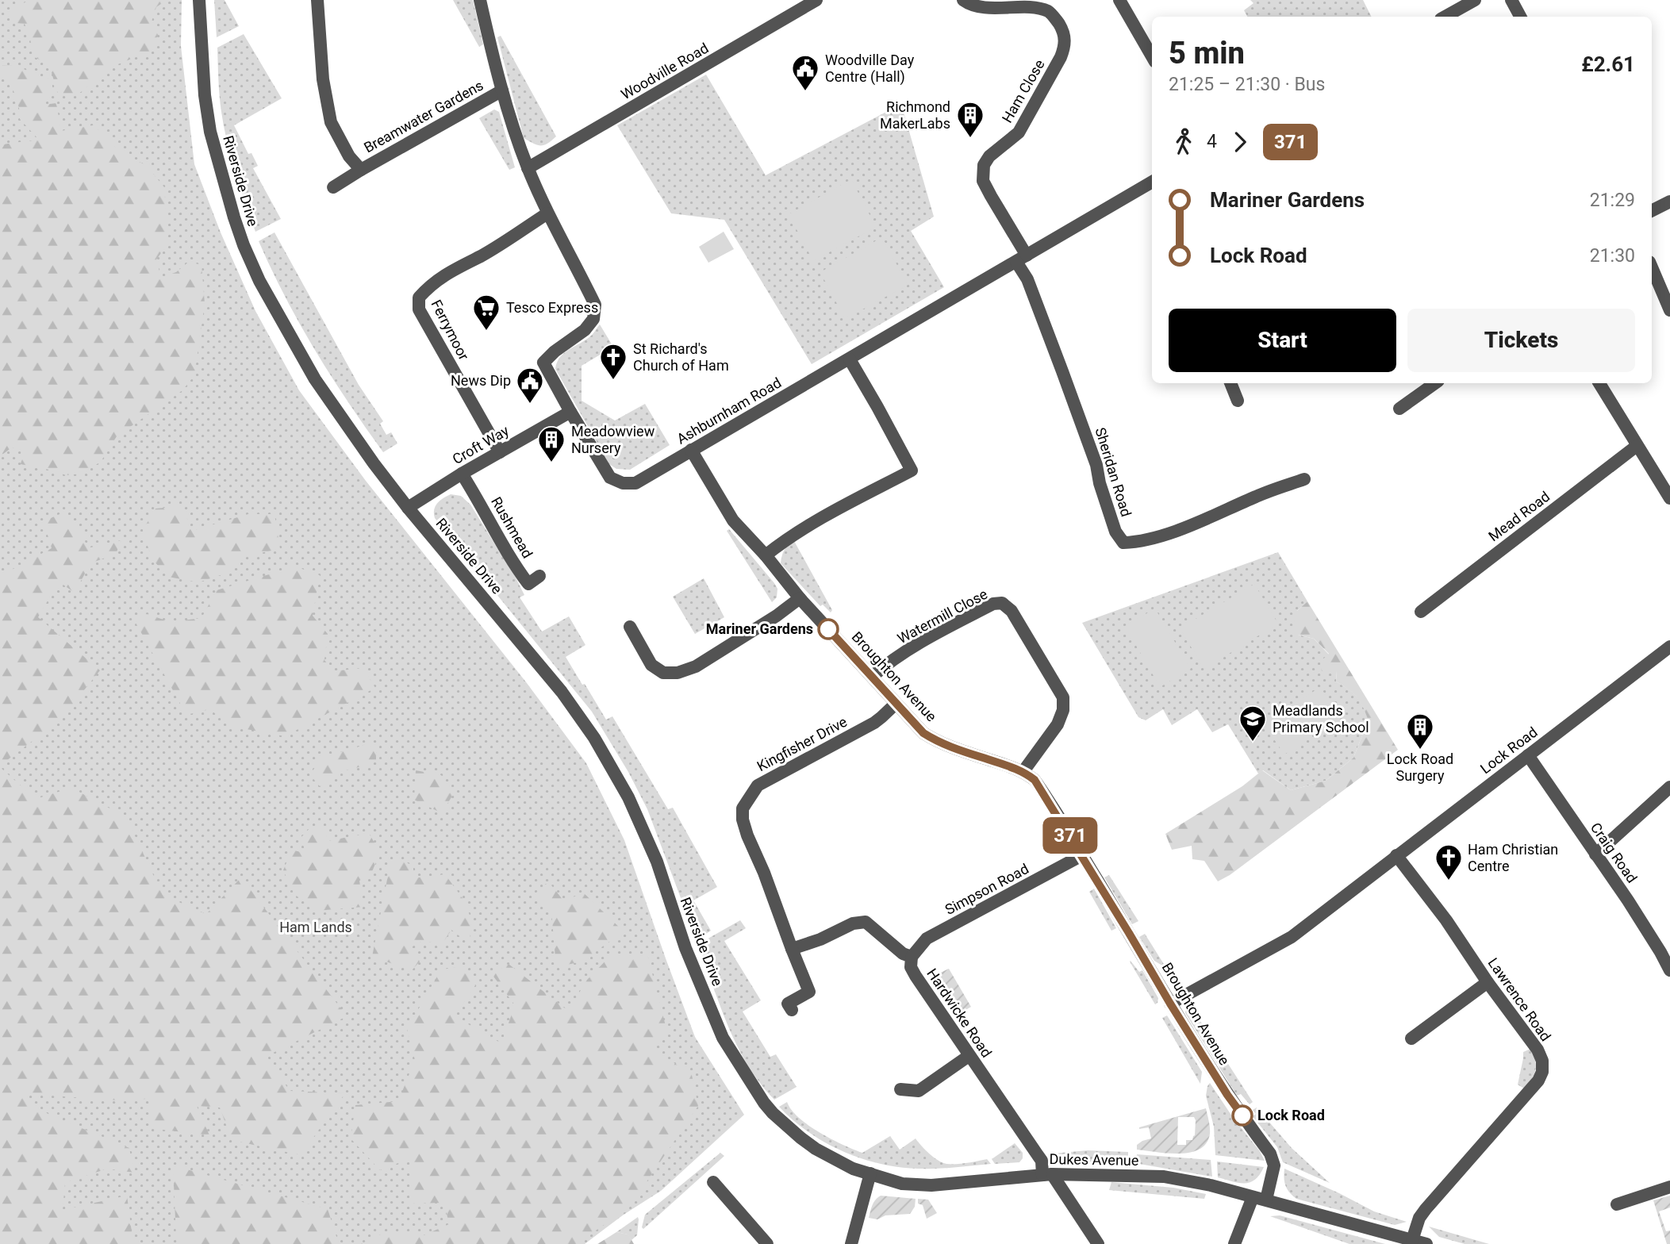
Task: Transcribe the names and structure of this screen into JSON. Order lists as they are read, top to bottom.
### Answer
{
  "streets": {
    "street": [
      "Woodville Road",
      "Ham Close",
      "Breamwater Gardens",
      "Riverside Drive",
      "Ferrymoor",
      "Ashburnham Road",
      "Croft Way",
      "Sheridan Road",
      "Mead Road",
      "Rushmead",
      "Watermill Close",
      "Broughton Avenue",
      "Kingfisher Drive",
      "Lock Road",
      "Craig Road",
      "Simpson Road",
      "Lawrence Road",
      "Hardwicke Road",
      "Dukes Avenue"
    ]
  },
  "crossings": [
    ["Woodville Road", "Ashburnham Road"],
    ["Ham Close", "Ashburnham Road"],
    ["Ham Close", "Sheridan Road"],
    ["Breamwater Gardens", "Ashburnham Road"],
    ["Riverside Drive", "Croft Way"],
    ["Riverside Drive", "Dukes Avenue"],
    ["Ferrymoor", "Ashburnham Road"],
    ["Ferrymoor", "Croft Way"],
    ["Ashburnham Road", "Croft Way"],
    ["Ashburnham Road", "Sheridan Road"],
    ["Ashburnham Road", "Broughton Avenue"],
    ["Croft Way", "Rushmead"],
    ["Watermill Close", "Broughton Avenue"],
    ["Broughton Avenue", "Kingfisher Drive"],
    ["Broughton Avenue", "Lock Road"],
    ["Broughton Avenue", "Simpson Road"],
    ["Broughton Avenue", "Dukes Avenue"],
    ["Lock Road", "Craig Road"],
    ["Lock Road", "Lawrence Road"],
    ["Simpson Road", "Hardwicke Road"],
    ["Lawrence Road", "Dukes Avenue"],
    ["Hardwicke Road", "Dukes Avenue"]
  ],
  "parks": ["Ham Lands"],
  "places": {
    "public building": ["Woodville Day Centre (Hall)", "News Dip"],
    "building": ["Richmond MakerLabs", "Meadowview Nursery", "Lock Road Surgery"],
    "supermarket": ["Tesco Express"],
    "church": ["St Richard's Church of Ham", "Ham Christian Centre"],
    "other": ["Mariner Gardens", "Lock Road"],
    "school or university": ["Meadlands Primary School"]
  },
  "lines": ["bus line 371"],
  "page": {
    "on_map": "371",
    "heading": ["5 min", "21:25 – 21:30 · Bus", "£2.61"],
    "legs": ["4", "371"],
    "list": [
      {
        "name": "Mariner Gardens",
        "value": "21:29"
      },
      {
        "name": "Lock Road",
        "value": "21:30"
      }
    ],
    "buttons": ["Start", "Tickets"]
  }
}
